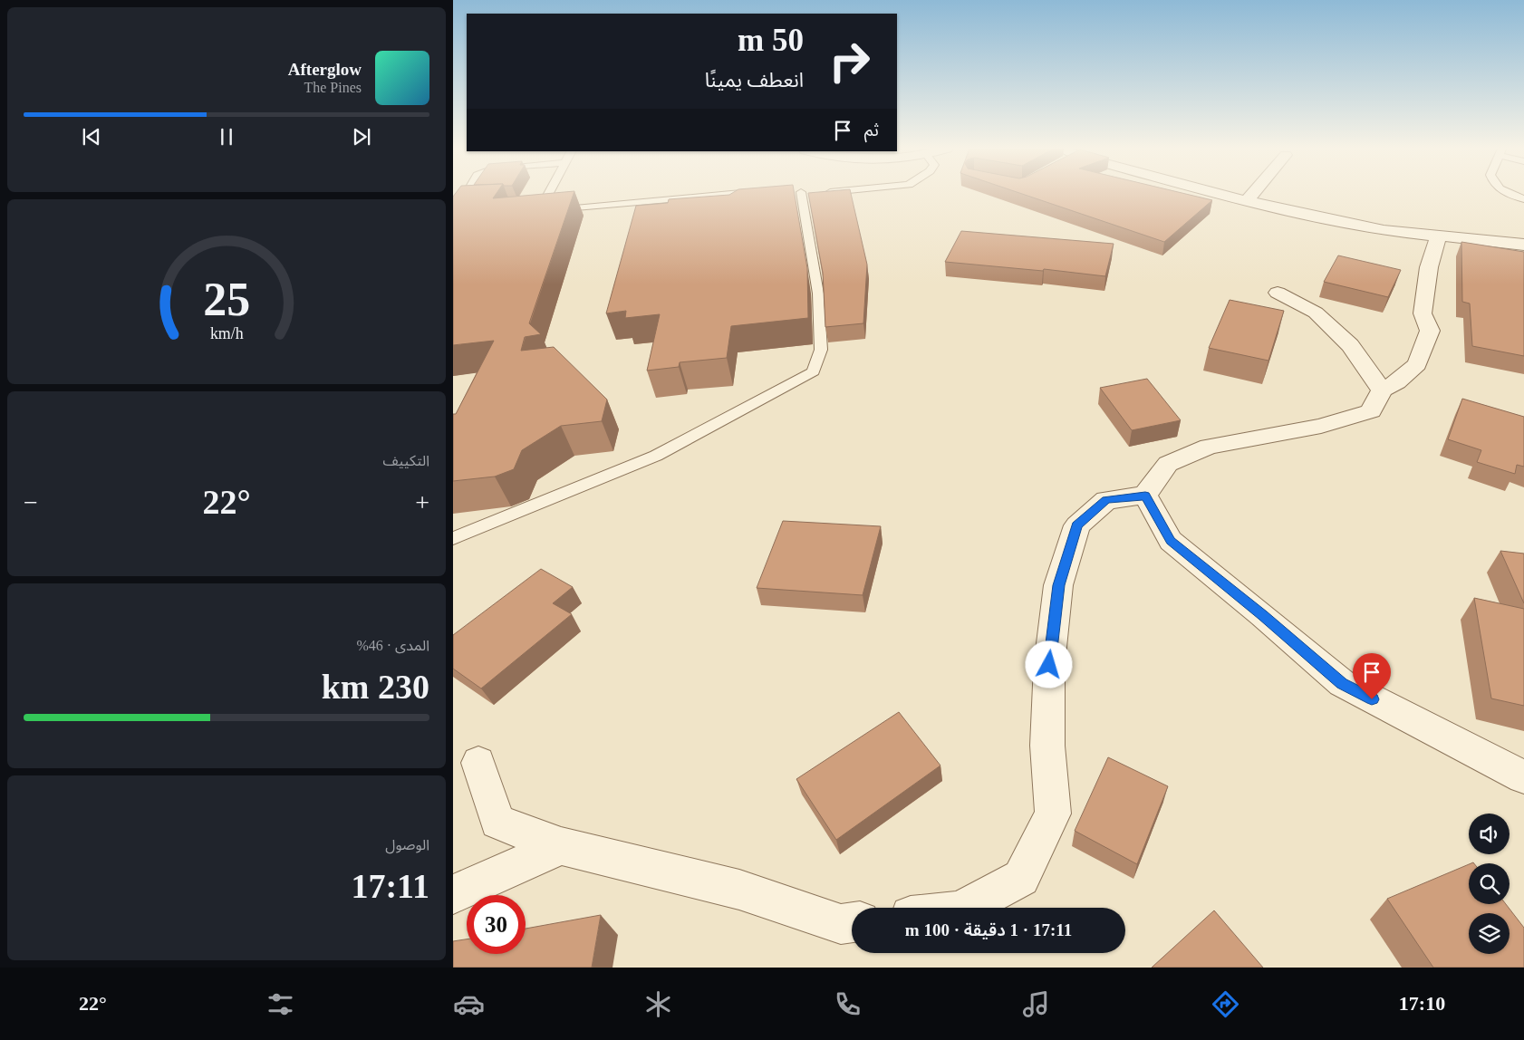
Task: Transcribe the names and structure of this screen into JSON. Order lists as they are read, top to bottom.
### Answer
{
  "page": {
    "turn": ["50 m", "انعطف يمينًا"],
    "song": ["Afterglow", "The Pines"],
    "then": "ثم",
    "tile": [
      "التكييف",
      ["المدى · 46%", "230 km"],
      ["الوصول", "17:11"]
    ],
    "heat": ["−", "22°", "+"],
    "limit": "30",
    "trip": "17:11 · 1 دقيقة · 100 m",
    "tabs": ["17:10", "22°"],
    "gauge": ["25", "km/h"]
  }
}
